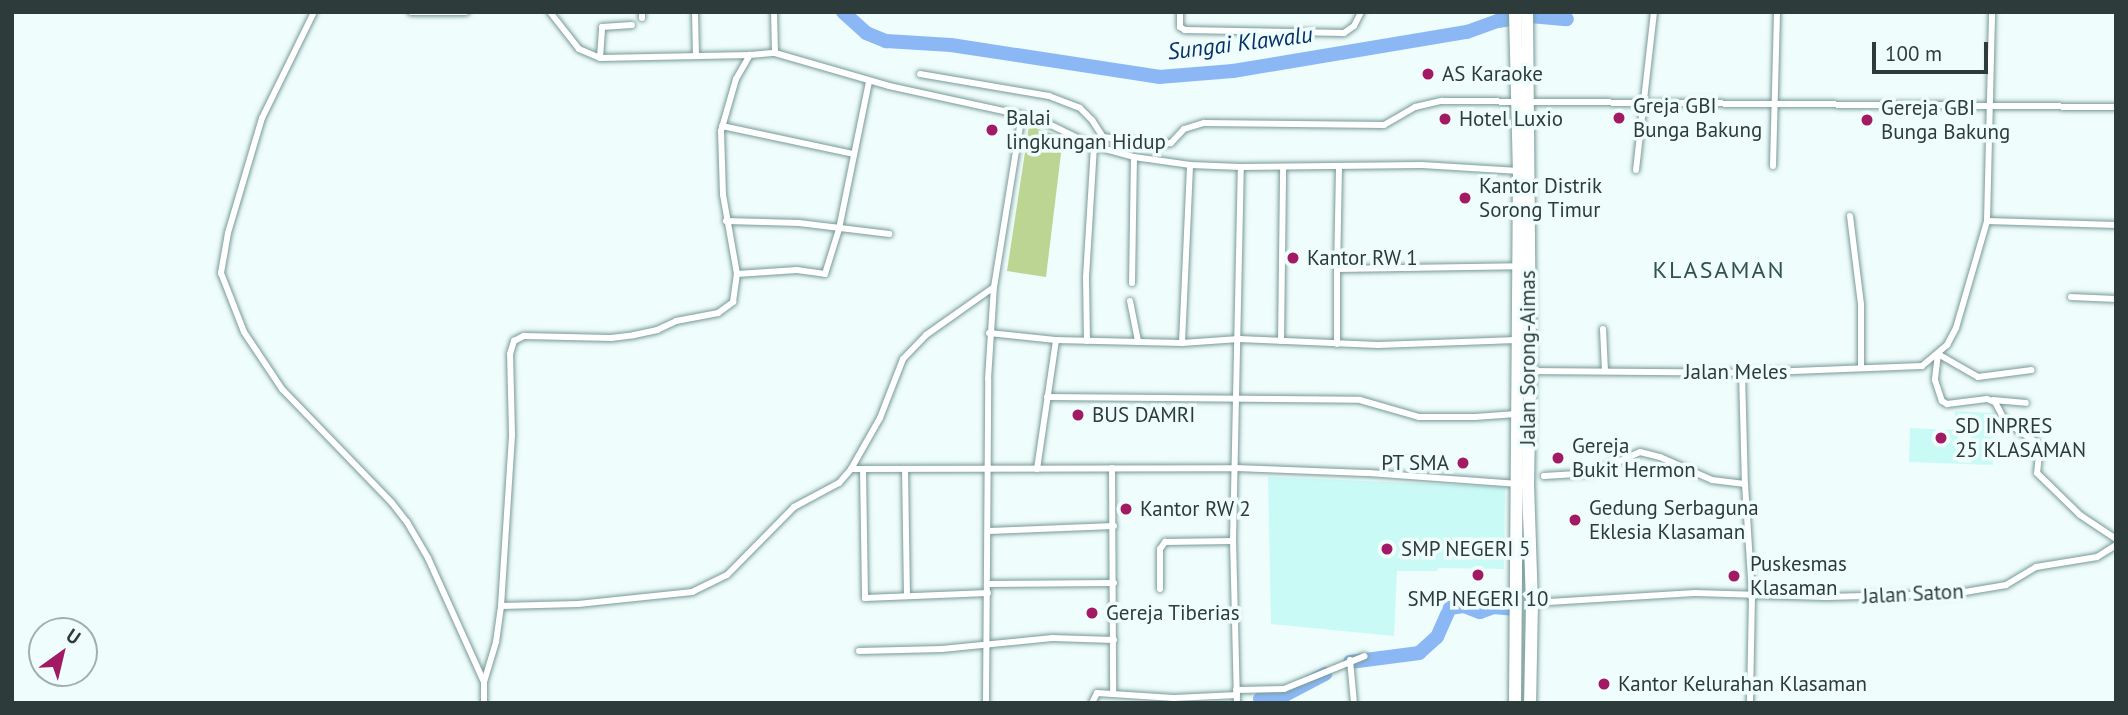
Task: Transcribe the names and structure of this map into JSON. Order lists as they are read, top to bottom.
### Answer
{
  "streets": {
    "highway": ["Jalan Sorong-Aimas"],
    "street": ["Jalan Meles", "Jalan Saton"]
  },
  "crossings": [
    ["Jalan Sorong-Aimas", "Jalan Meles"],
    ["Jalan Sorong-Aimas", "Jalan Saton"]
  ],
  "districts": ["KLASAMAN"],
  "water": ["Sungai Klawalu"],
  "places": [
    "AS Karaoke",
    "Greja GBI Bunga Bakung",
    "Hotel Luxio",
    "Gereja GBI Bunga Bakung",
    "Balai lingkungan Hidup",
    "Kantor Distrik Sorong Timur",
    "Kantor RW 1",
    "BUS DAMRI",
    "SD INPRES 25 KLASAMAN",
    "Gereja Bukit Hermon",
    "PT SMA",
    "Kantor RW 2",
    "Gedung Serbaguna Eklesia Klasaman",
    "SMP NEGERI 5",
    "SMP NEGERI 10",
    "Puskesmas Klasaman",
    "Gereja Tiberias",
    "Kantor Kelurahan Klasaman"
  ],
  "scale_bar": "100 m",
  "north": "top right"
}
